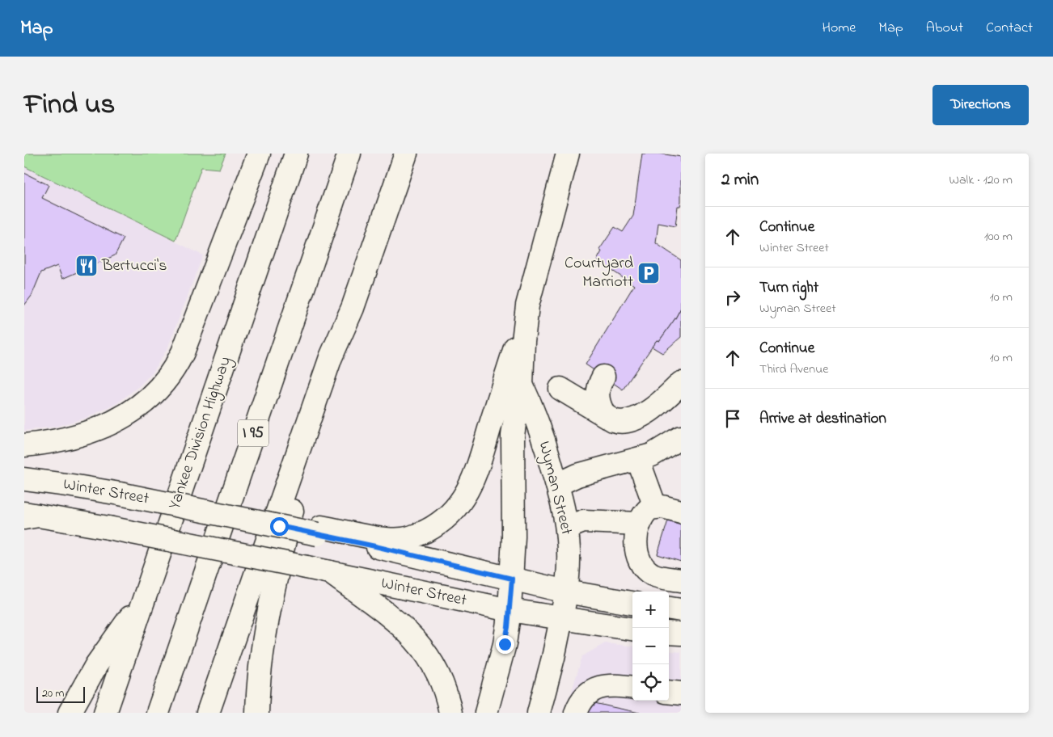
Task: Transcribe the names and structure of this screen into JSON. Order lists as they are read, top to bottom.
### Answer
{
  "streets": {
    "main road": [
      "Yankee Division Highway",
      "I 95",
      "Wyman Street",
      "Winter Street"
    ]
  },
  "crossings": [
    ["Wyman Street", "Winter Street"]
  ],
  "places": {
    "restaurant": ["Bertucci's"],
    "parking": ["Courtyard Marriott"]
  },
  "scale_bar": "20 m",
  "page": {
    "header": "Map",
    "nav": [
      "Home",
      "Map",
      "About",
      "Contact"
    ],
    "title": "Find us",
    "buttons": "Directions",
    "heading": ["2 min", "Walk · 120 m"],
    "list": [
      ["Continue", "Winter Street", "100 m"],
      ["Turn right", "Wyman Street", "10 m"],
      ["Continue", "Third Avenue", "10 m"],
      "Arrive at destination"
    ],
    "map_buttons": ["+", "−"],
    "scale": "20 m"
  }
}
